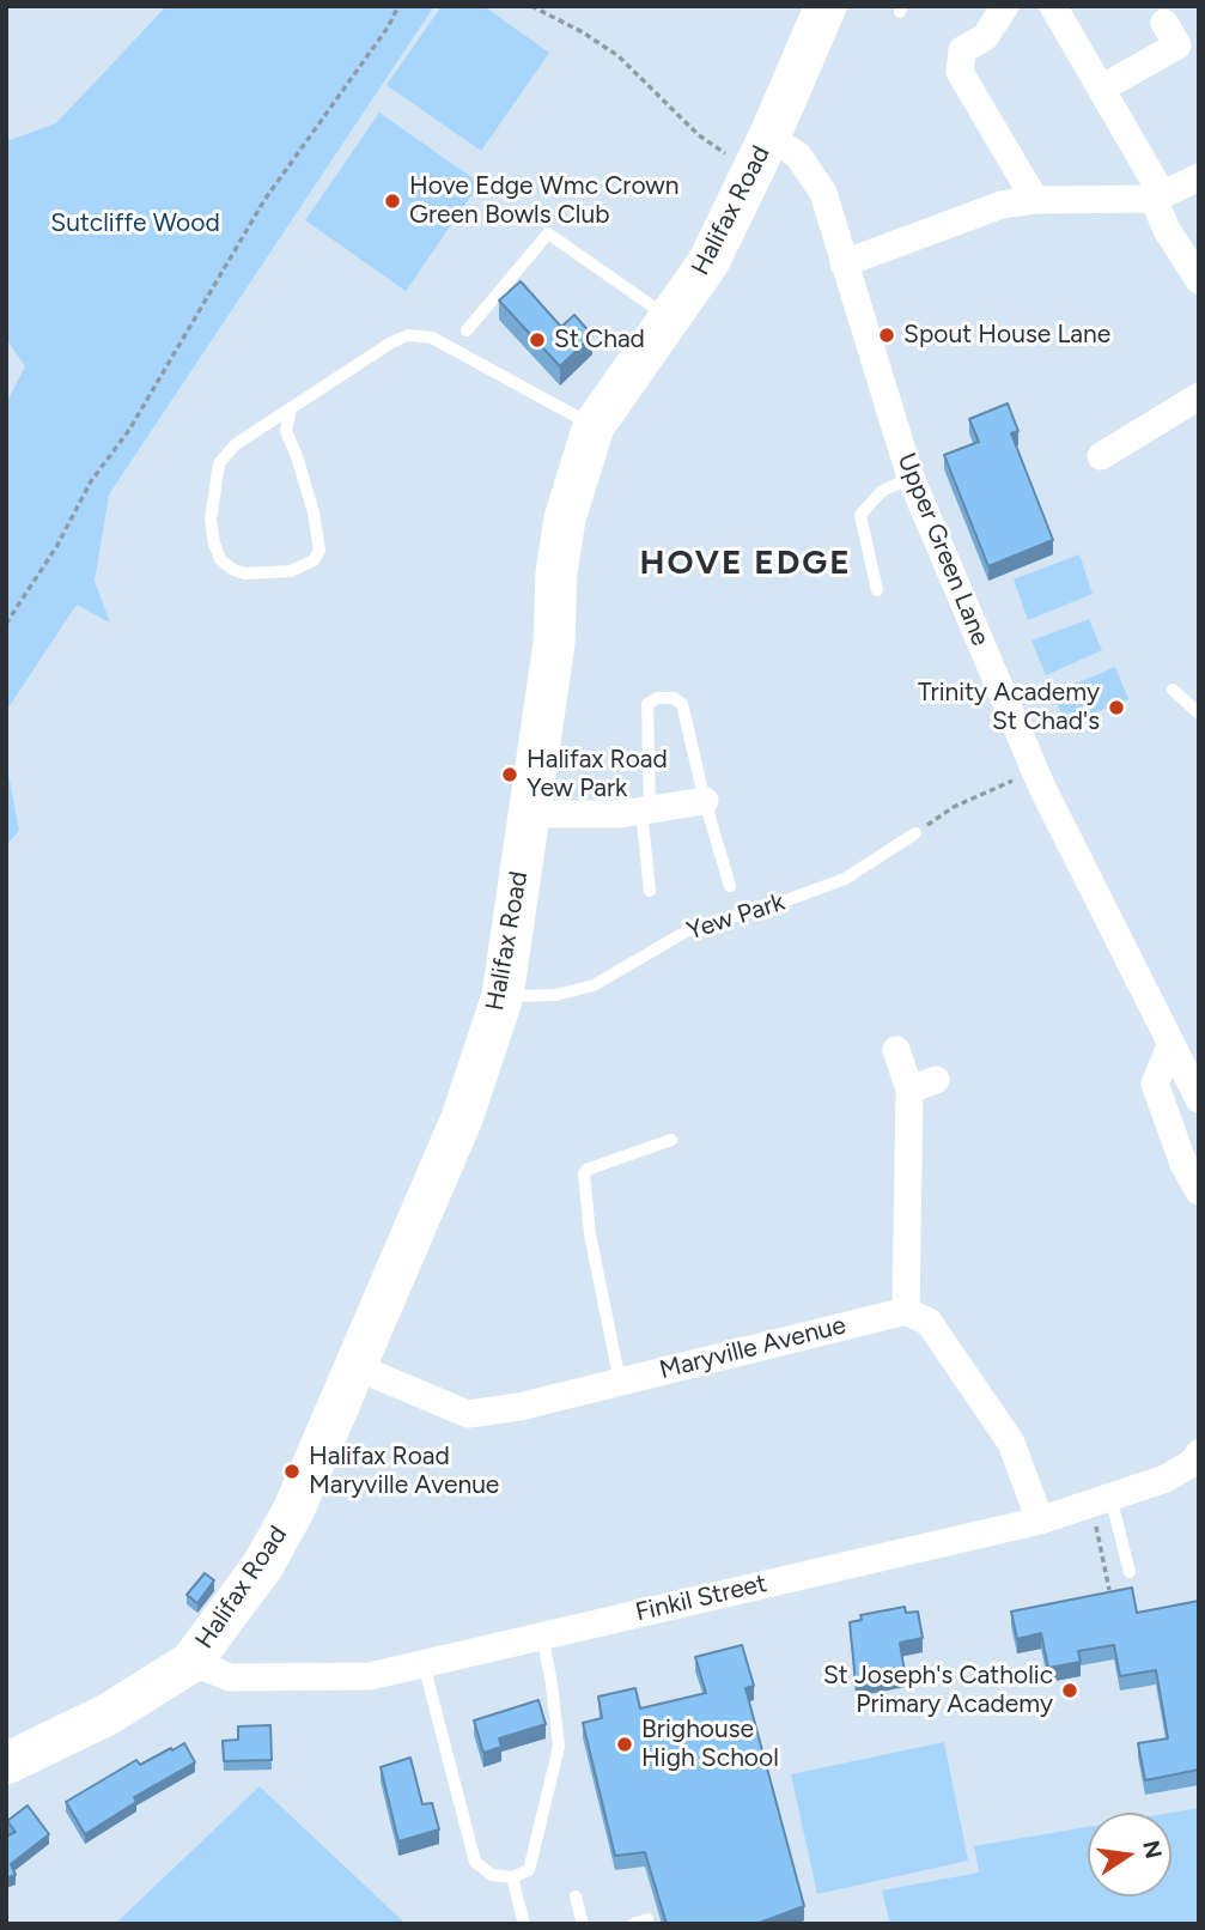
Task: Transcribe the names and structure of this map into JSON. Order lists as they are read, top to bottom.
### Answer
{
  "streets": {
    "main road": ["Halifax Road"],
    "street": ["Upper Green Lane", "Maryville Avenue", "Finkil Street"],
    "lane": ["Yew Park"]
  },
  "crossings": [
    ["Halifax Road", "Upper Green Lane"],
    ["Halifax Road", "Yew Park"],
    ["Halifax Road", "Maryville Avenue"],
    ["Halifax Road", "Finkil Street"]
  ],
  "districts": ["HOVE EDGE"],
  "parks": ["Sutcliffe Wood"],
  "places": [
    "Hove Edge Wmc Crown Green Bowls Club",
    "Spout House Lane",
    "St Chad",
    "Trinity Academy St Chad's",
    "Halifax Road Yew Park",
    "Halifax Road Maryville Avenue",
    "St Joseph's Catholic Primary Academy",
    "Brighouse High School"
  ],
  "north": "right"
}
